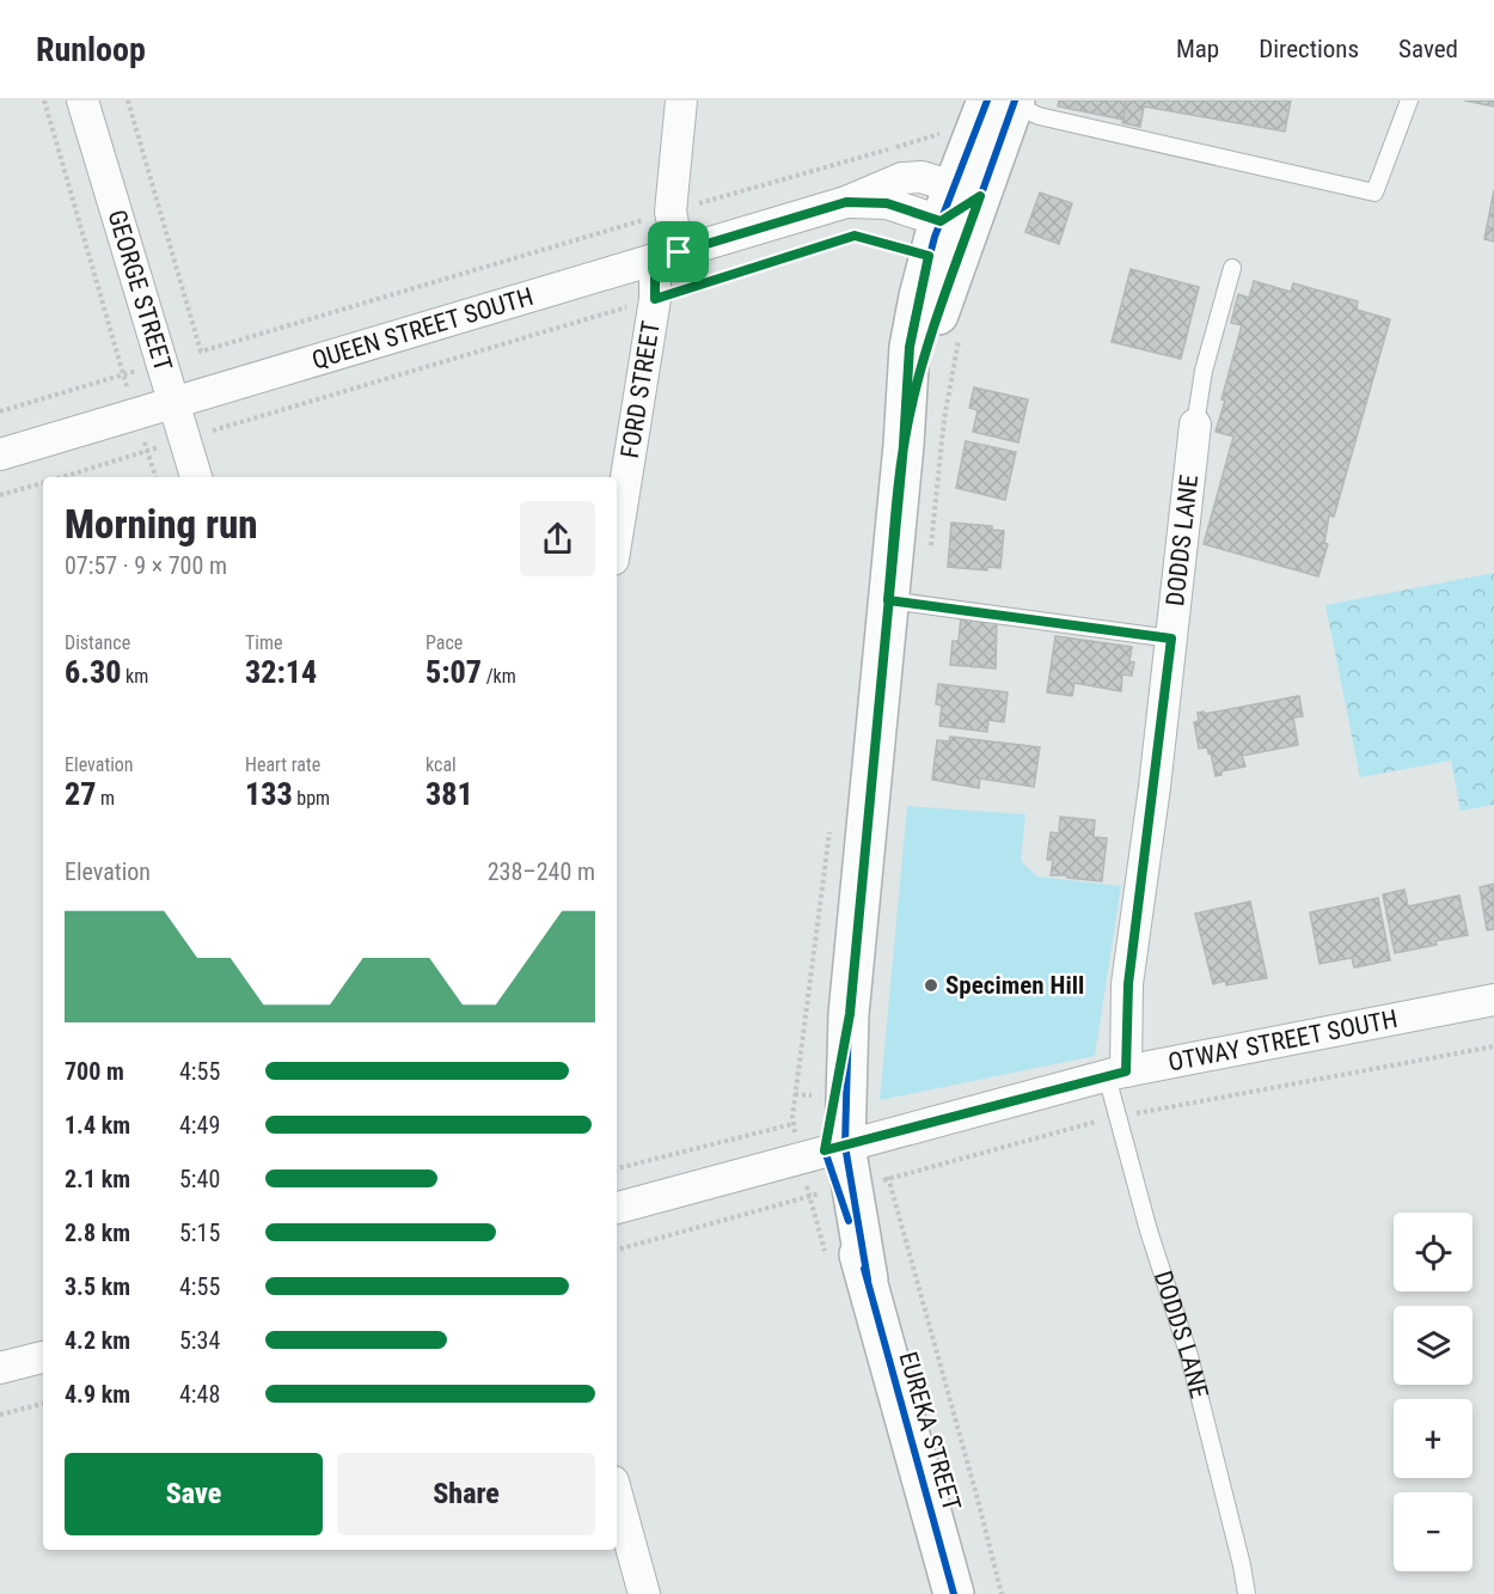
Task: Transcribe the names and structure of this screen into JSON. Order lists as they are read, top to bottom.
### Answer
{
  "streets": {
    "street": [
      "GEORGE STREET",
      "QUEEN STREET SOUTH",
      "FORD STREET",
      "DODDS LANE",
      "OTWAY STREET SOUTH",
      "EUREKA STREET"
    ]
  },
  "crossings": [
    ["GEORGE STREET", "QUEEN STREET SOUTH"],
    ["QUEEN STREET SOUTH", "FORD STREET"],
    ["QUEEN STREET SOUTH", "EUREKA STREET"],
    ["DODDS LANE", "OTWAY STREET SOUTH"],
    ["OTWAY STREET SOUTH", "EUREKA STREET"]
  ],
  "places": ["Specimen Hill"],
  "page": {
    "header": "Runloop",
    "nav": ["Map", "Directions", "Saved"],
    "heading": ["Morning run", "07:57 · 9 × 700 m"],
    "stats": [
      ["Distance", "6.30 km"],
      ["Time", "32:14"],
      ["Pace", "5:07 /km"],
      ["Elevation", "27 m"],
      ["Heart rate", "133 bpm"],
      ["kcal", "381"]
    ],
    "chart": ["Elevation", "238–240 m"],
    "list": [
      {
        "name": "700 m",
        "note": "4:55"
      },
      {
        "name": "1.4 km",
        "note": "4:49"
      },
      {
        "name": "2.1 km",
        "note": "5:40"
      },
      {
        "name": "2.8 km",
        "note": "5:15"
      },
      {
        "name": "3.5 km",
        "note": "4:55"
      },
      {
        "name": "4.2 km",
        "note": "5:34"
      },
      {
        "name": "4.9 km",
        "note": "4:48"
      }
    ],
    "map_buttons": ["+", "−"],
    "buttons": ["Save", "Share"]
  }
}
